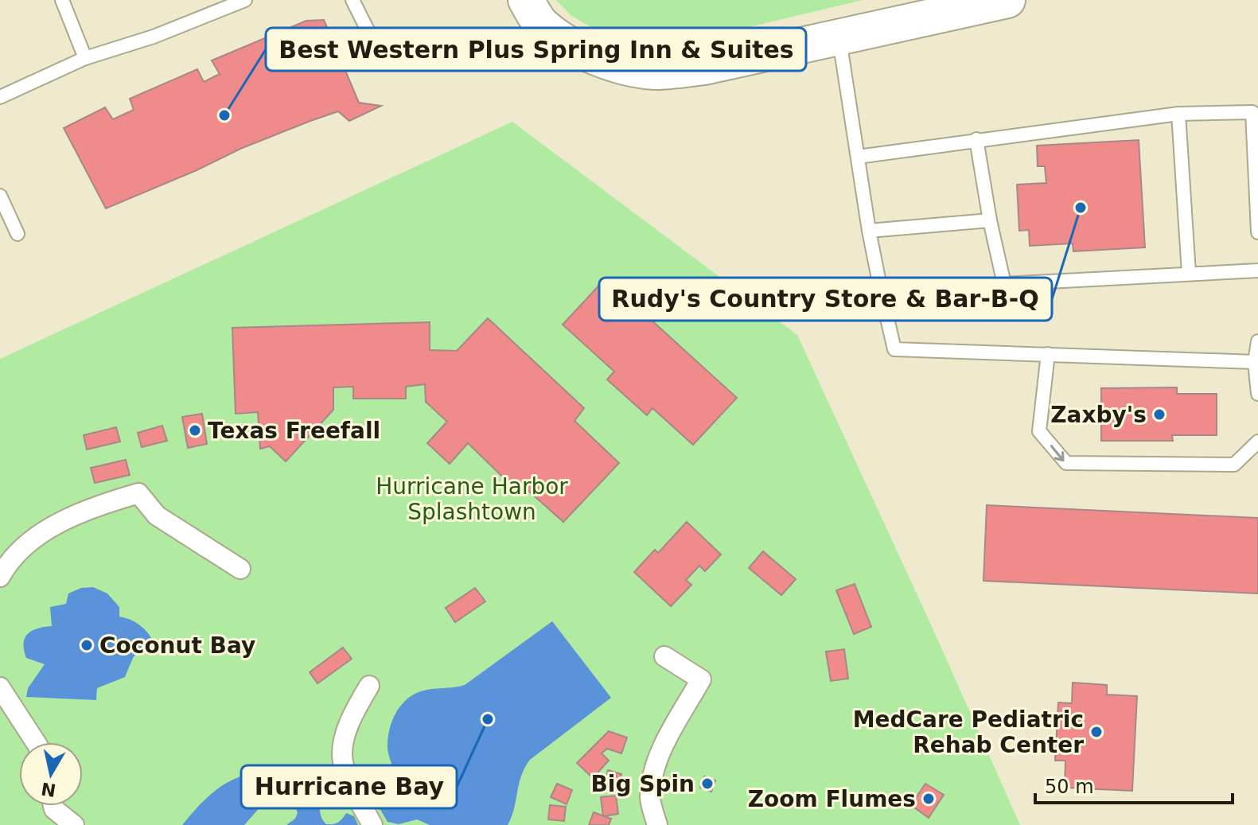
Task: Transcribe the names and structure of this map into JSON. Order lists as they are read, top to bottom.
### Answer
{
  "parks": ["Hurricane Harbor Splashtown"],
  "places": [
    "Best Western Plus Spring Inn & Suites",
    "Rudy's Country Store & Bar-B-Q",
    "Zaxby's",
    "Texas Freefall",
    "Coconut Bay",
    "Hurricane Bay",
    "MedCare Pediatric Rehab Center",
    "Big Spin",
    "Zoom Flumes"
  ],
  "scale_bar": "50 m",
  "north": "bottom"
}
